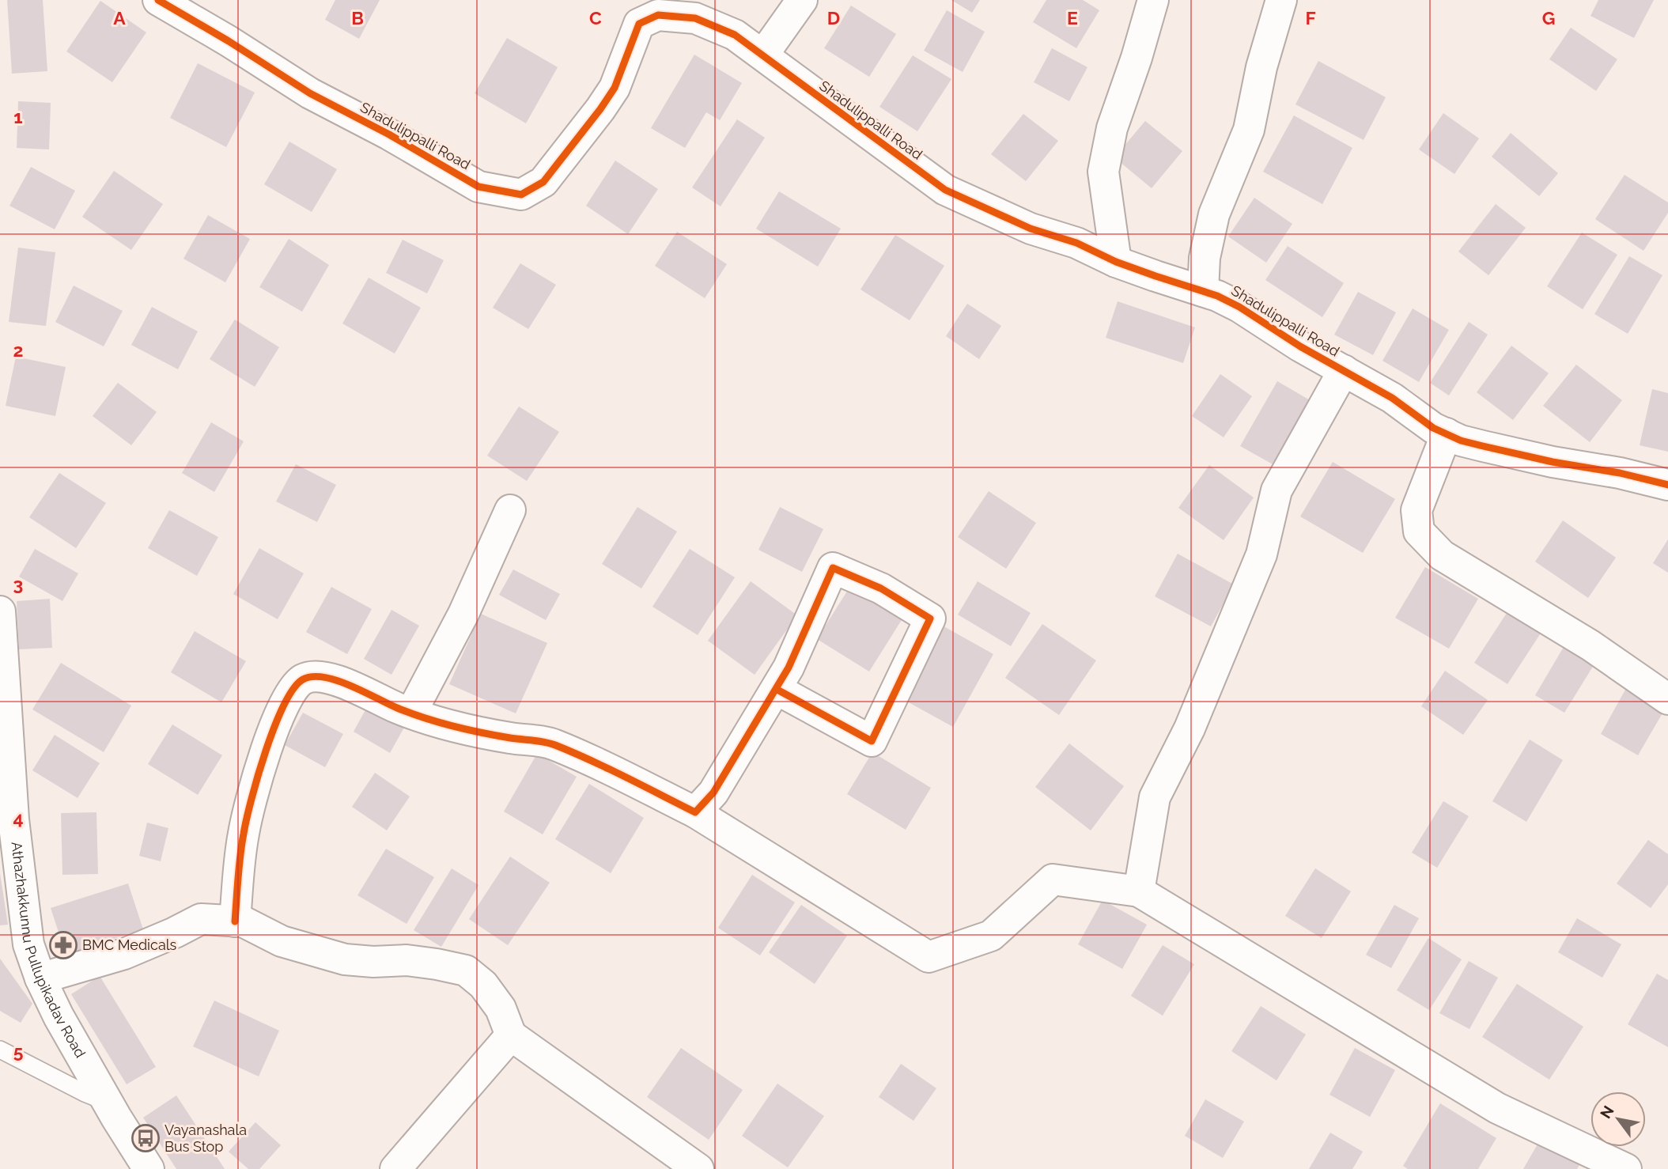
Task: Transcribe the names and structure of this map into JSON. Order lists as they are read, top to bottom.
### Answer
{
  "streets": {
    "street": ["Shadulippalli Road", "Athazhakkunnu Pullupikadav Road"]
  },
  "places": {
    "pharmacy": ["BMC Medicals"],
    "bus stop": ["Vayanashala Bus Stop"]
  },
  "north": "top left",
  "grid": {
    "columns": [
      "A",
      "B",
      "C",
      "D",
      "E",
      "F",
      "G"
    ],
    "rows": [
      "1",
      "2",
      "3",
      "4",
      "5"
    ]
  }
}
